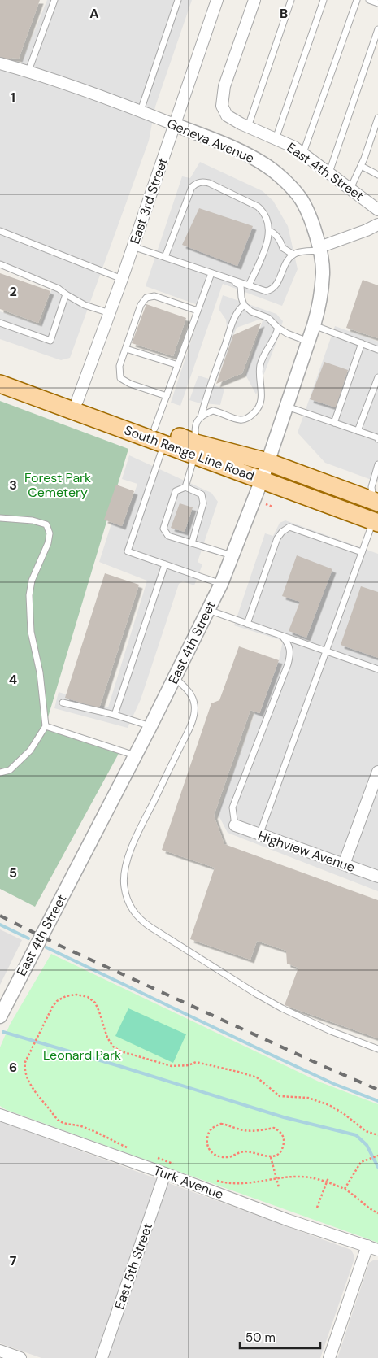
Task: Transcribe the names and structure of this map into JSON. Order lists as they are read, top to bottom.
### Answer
{
  "streets": {
    "main road": ["South Range Line Road"],
    "street": [
      "Geneva Avenue",
      "East 4th Street",
      "East 3rd Street",
      "Highview Avenue",
      "Turk Avenue",
      "East 5th Street"
    ]
  },
  "crossings": [
    ["Geneva Avenue", "East 4th Street"],
    ["Geneva Avenue", "East 3rd Street"],
    ["East 4th Street", "South Range Line Road"],
    ["East 3rd Street", "South Range Line Road"],
    ["Turk Avenue", "East 5th Street"]
  ],
  "parks": ["Forest Park Cemetery", "Leonard Park"],
  "scale_bar": "50 m",
  "grid": {
    "columns": ["A", "B"],
    "rows": [
      "1",
      "2",
      "3",
      "4",
      "5",
      "6",
      "7"
    ]
  }
}
